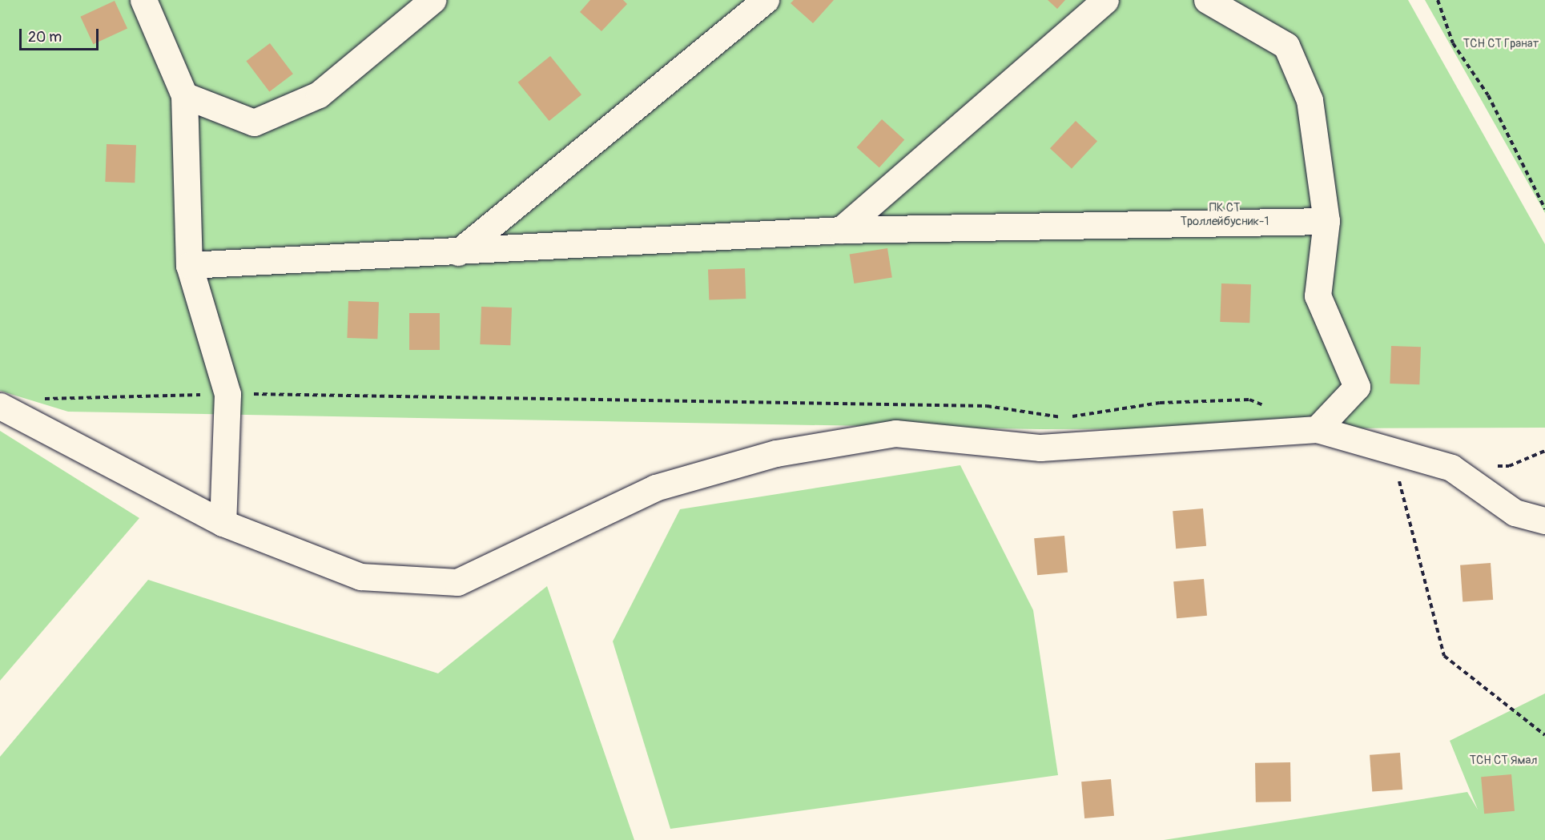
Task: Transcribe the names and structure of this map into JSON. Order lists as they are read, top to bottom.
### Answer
{
  "parks": ["ТСН СТ Гранат", "ПК СТ Троллейбусник-1", "ТСН СТ Ямал"],
  "scale_bar": "20 m"
}
